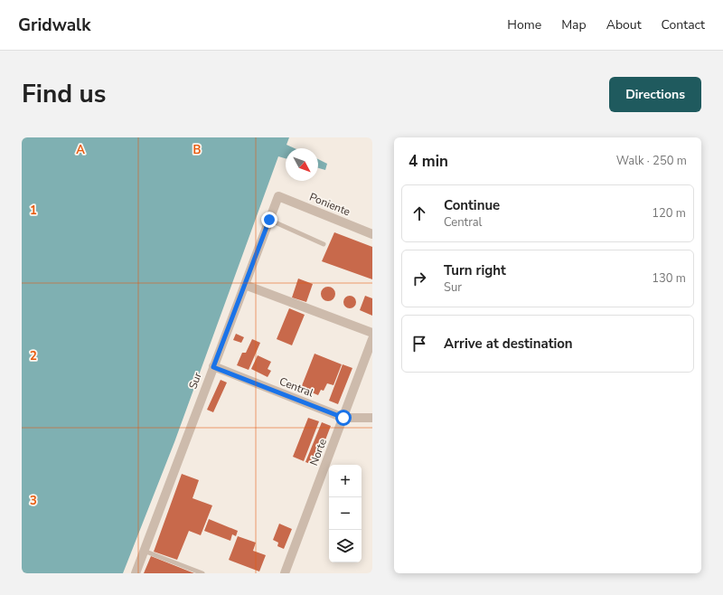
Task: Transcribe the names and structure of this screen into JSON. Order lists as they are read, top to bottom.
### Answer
{
  "streets": {
    "street": [
      "Poniente",
      "Sur",
      "Central",
      "Norte"
    ]
  },
  "crossings": [
    ["Poniente", "Sur"],
    ["Sur", "Central"],
    ["Central", "Norte"]
  ],
  "north": "bottom right",
  "page": {
    "header": "Gridwalk",
    "nav": [
      "Home",
      "Map",
      "About",
      "Contact"
    ],
    "title": "Find us",
    "buttons": "Directions",
    "heading": ["4 min", "Walk · 250 m"],
    "list": [
      ["Continue", "Central", "120 m"],
      ["Turn right", "Sur", "130 m"],
      "Arrive at destination"
    ],
    "map_buttons": ["+", "−"]
  },
  "grid": {
    "columns": ["A", "B"],
    "rows": ["1", "2", "3"]
  }
}
